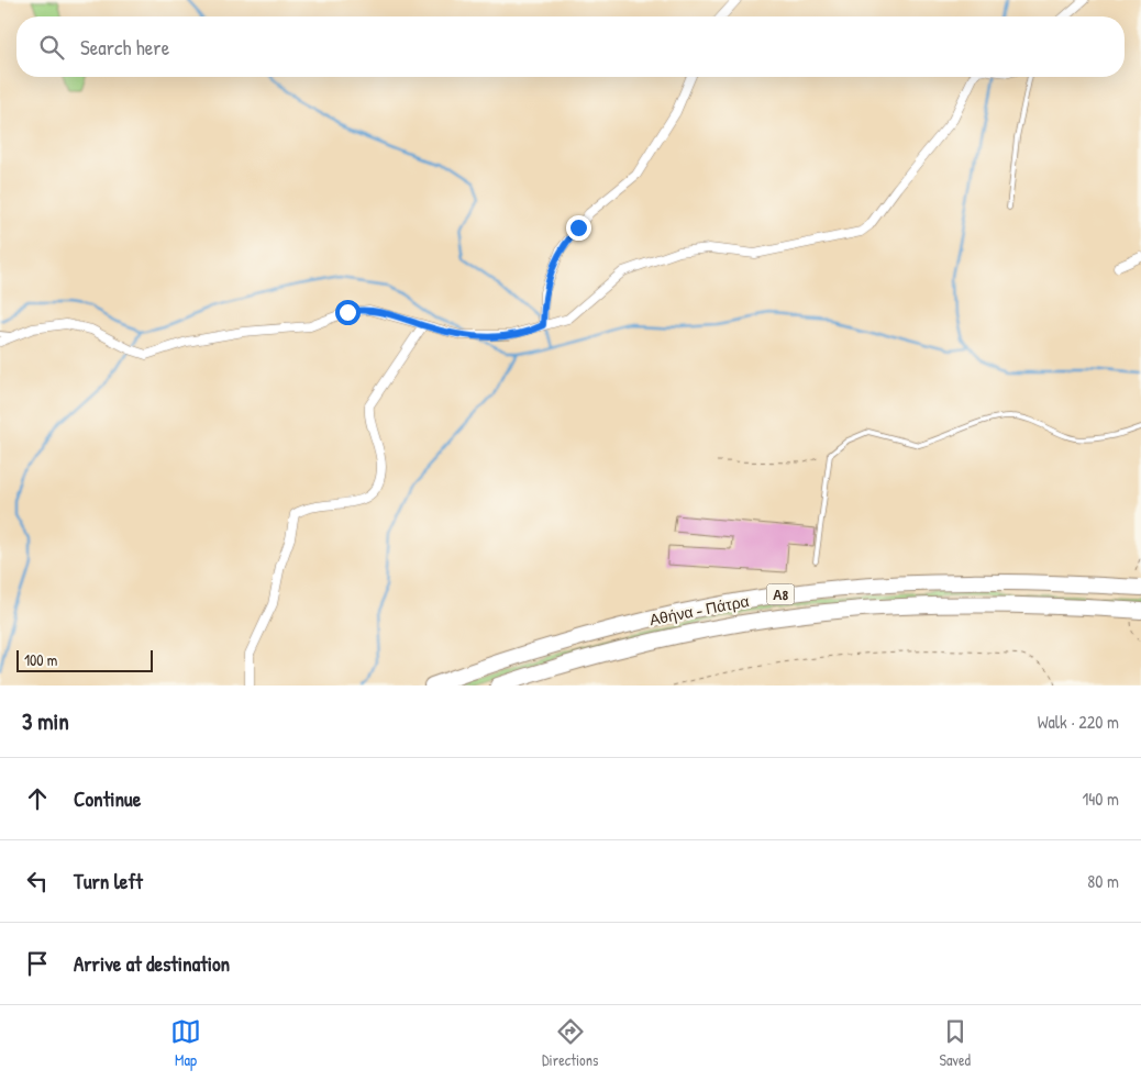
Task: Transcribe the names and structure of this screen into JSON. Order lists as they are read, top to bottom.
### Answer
{
  "streets": {
    "highway": ["Α8", "Αθήνα - Πάτρα"]
  },
  "scale_bar": "100 m",
  "page": {
    "search": "Search here",
    "scale": "100 m",
    "heading": ["3 min", "Walk · 220 m"],
    "list": [
      ["Continue", "140 m"],
      ["Turn left", "80 m"],
      "Arrive at destination"
    ],
    "nav": ["Map", "Directions", "Saved"]
  }
}
